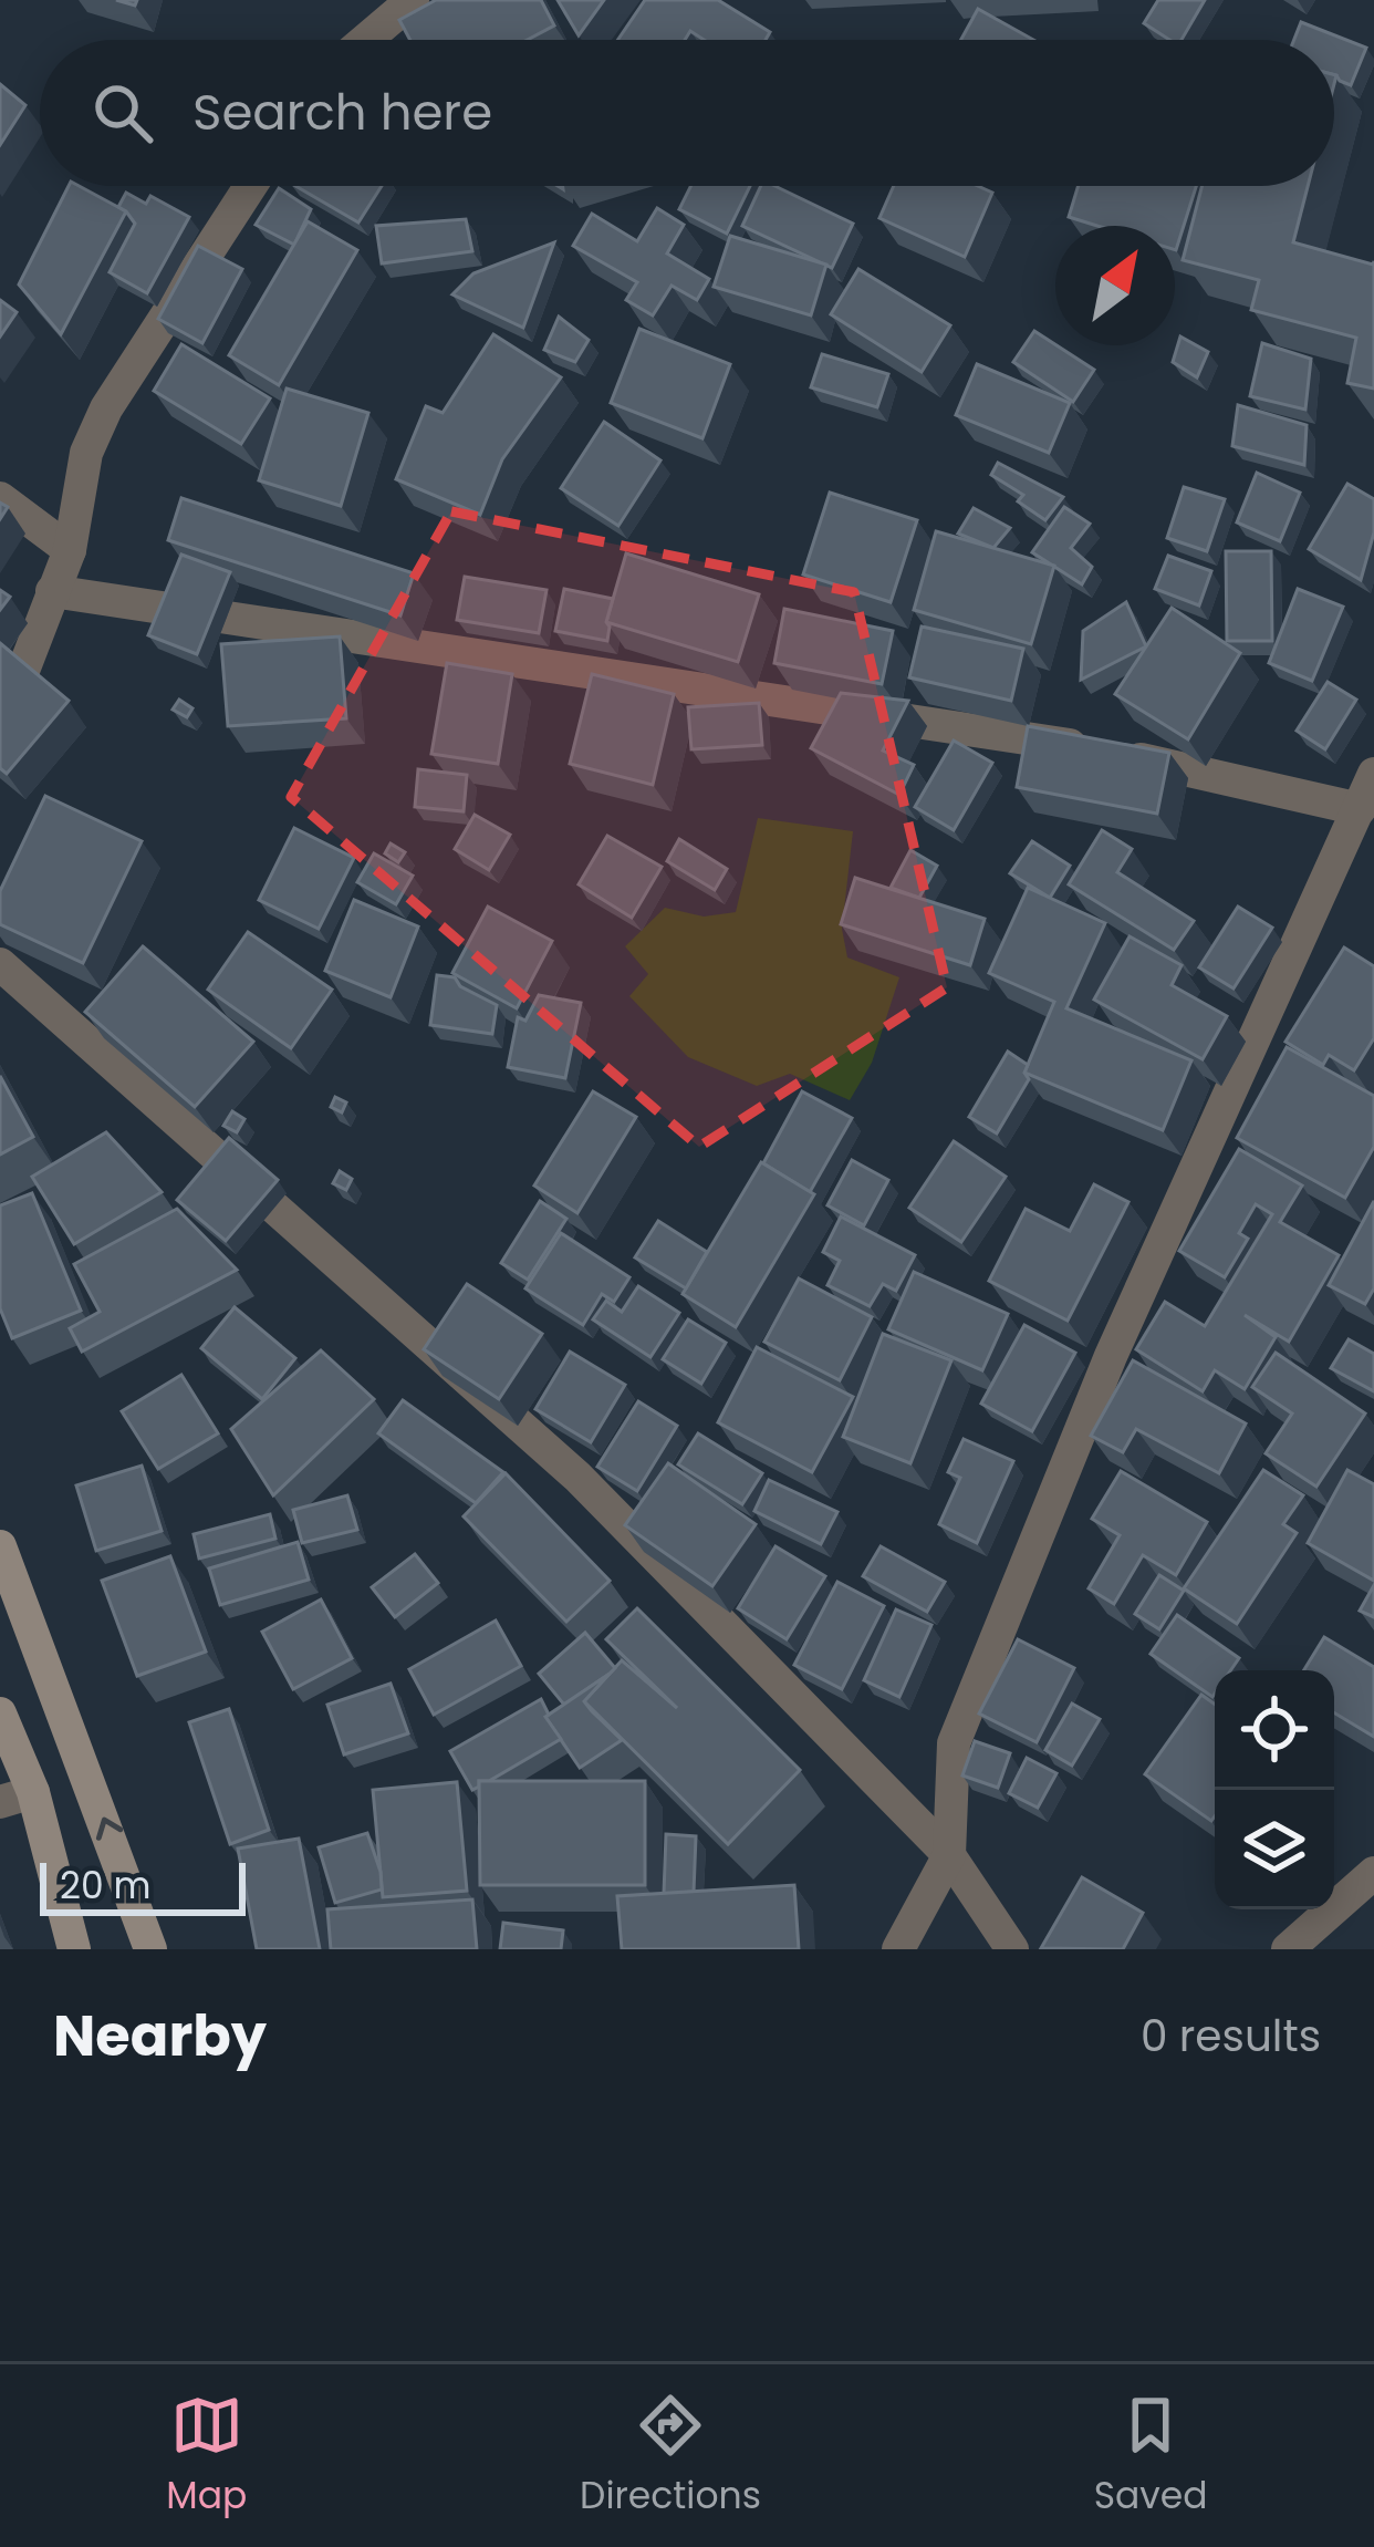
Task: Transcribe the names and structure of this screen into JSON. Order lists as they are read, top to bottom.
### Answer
{
  "scale_bar": "20 m",
  "north": "top right",
  "page": {
    "search": "Search here",
    "scale": "20 m",
    "heading": ["Nearby", "0 results"],
    "nav": ["Map", "Directions", "Saved"]
  }
}
